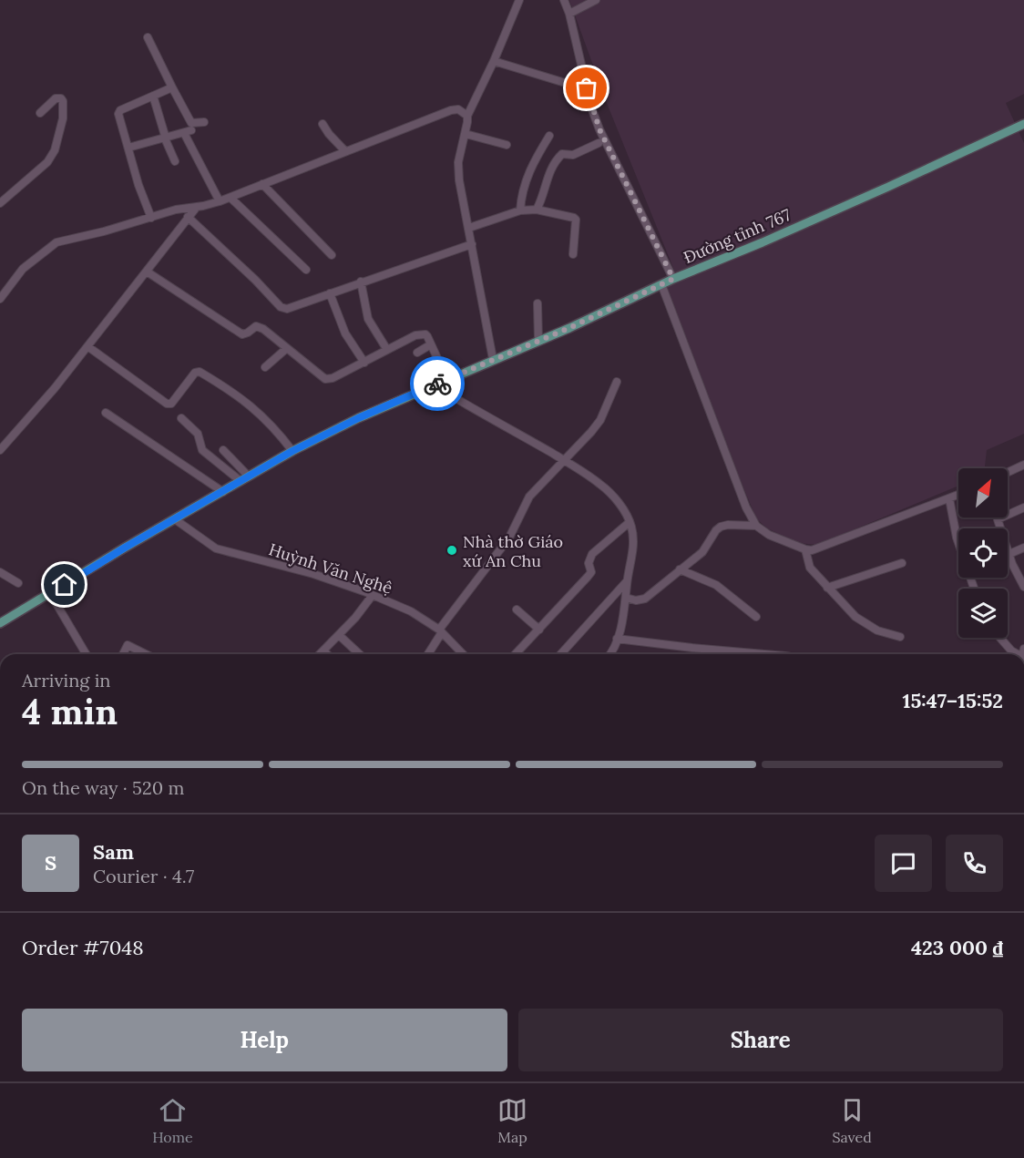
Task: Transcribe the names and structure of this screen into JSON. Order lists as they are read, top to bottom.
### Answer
{
  "streets": {
    "main road": ["Đường tỉnh 767"],
    "street": ["Huỳnh Văn Nghệ"]
  },
  "crossings": [
    ["Đường tỉnh 767", "Huỳnh Văn Nghệ"]
  ],
  "places": ["Nhà thờ Giáo xứ An Chu"],
  "north": "top right",
  "page": {
    "heading": ["4 min", "Arriving in", "15:47–15:52"],
    "panel": [
      "Sam",
      "Courier · 4.7",
      "Order #7048",
      "423 000 ₫"
    ],
    "bar": "On the way · 520 m",
    "round": "S",
    "buttons": ["Help", "Share"],
    "tabs": ["Home", "Map", "Saved"]
  }
}
